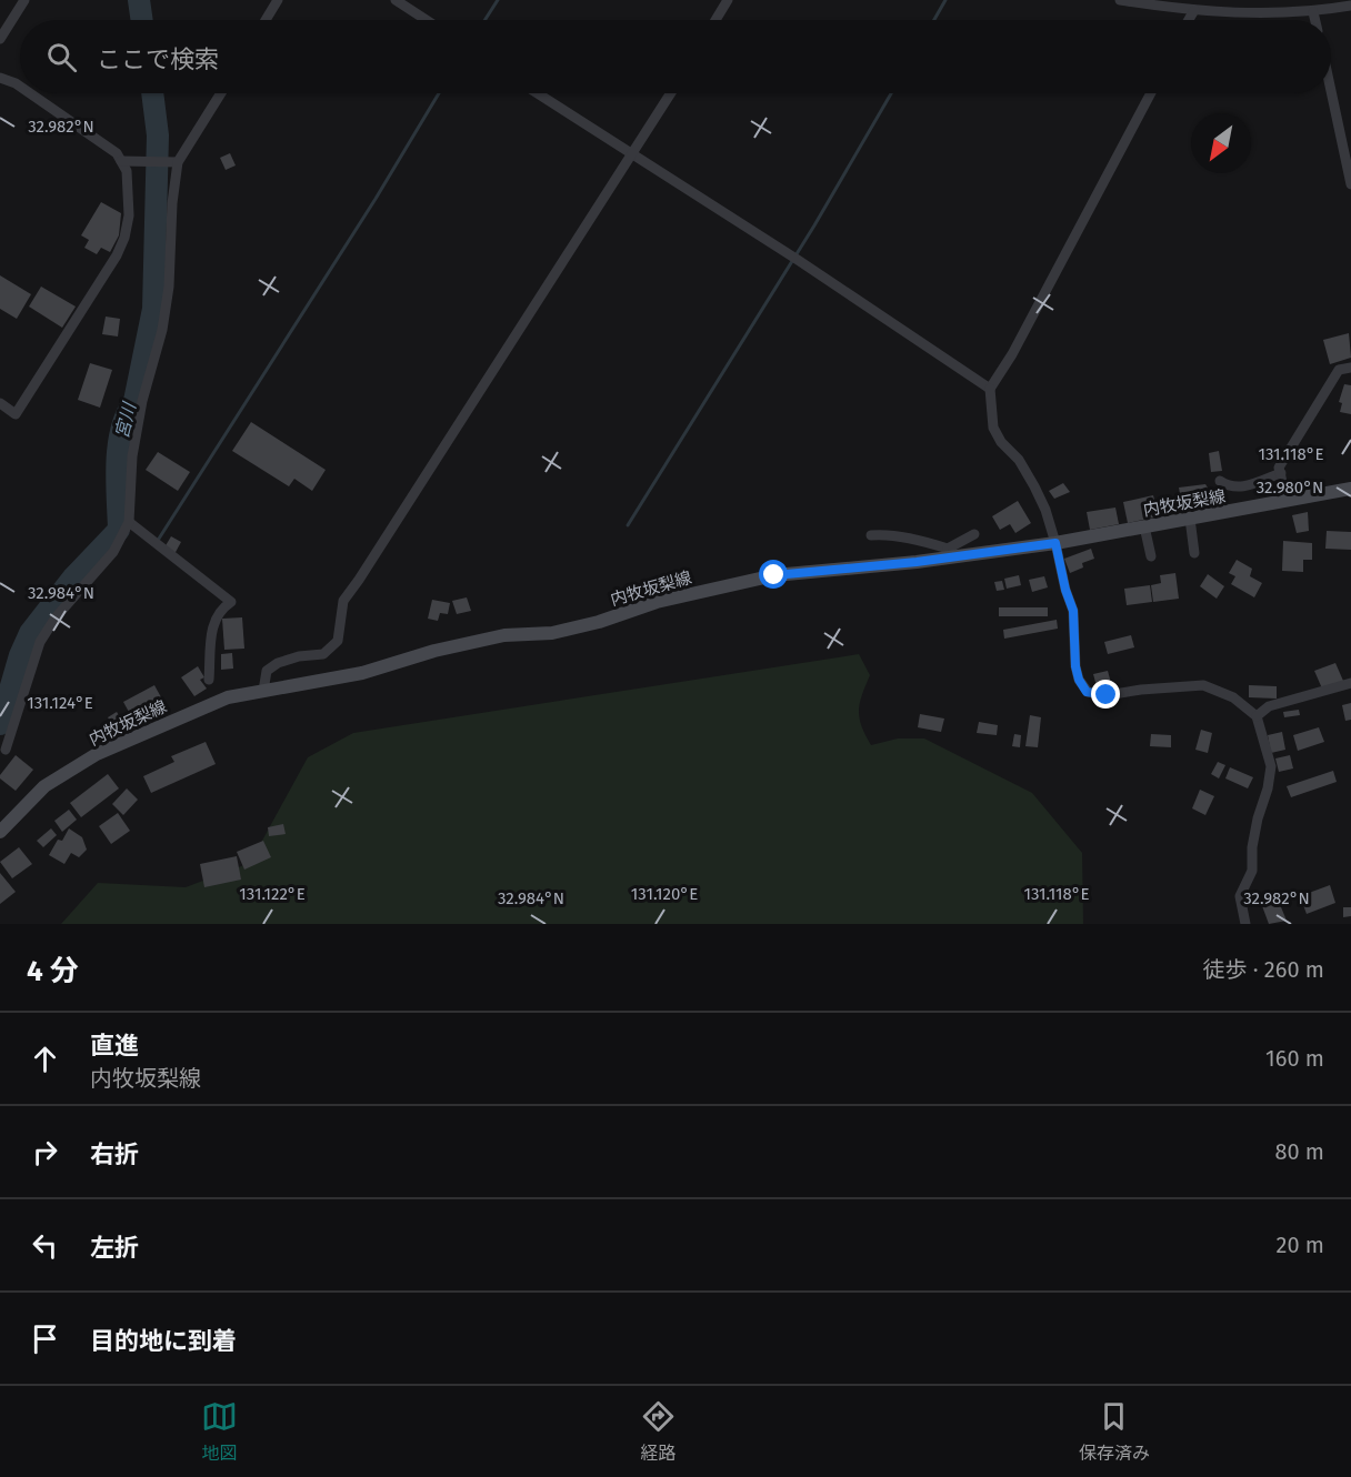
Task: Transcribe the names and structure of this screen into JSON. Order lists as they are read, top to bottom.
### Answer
{
  "streets": {
    "main road": ["内牧坂梨線"]
  },
  "water": ["宮川"],
  "north": "bottom left",
  "page": {
    "search": "ここで検索",
    "heading": ["4 分", "徒歩 · 260 m"],
    "list": [
      ["直進", "内牧坂梨線", "160 m"],
      ["右折", "80 m"],
      ["左折", "20 m"],
      "目的地に到着"
    ],
    "nav": ["地図", "経路", "保存済み"]
  },
  "coordinates": [
    "32.982°N",
    "131.118°E",
    "32.980°N",
    "32.984°N",
    "131.124°E",
    "131.122°E",
    "131.120°E"
  ]
}
